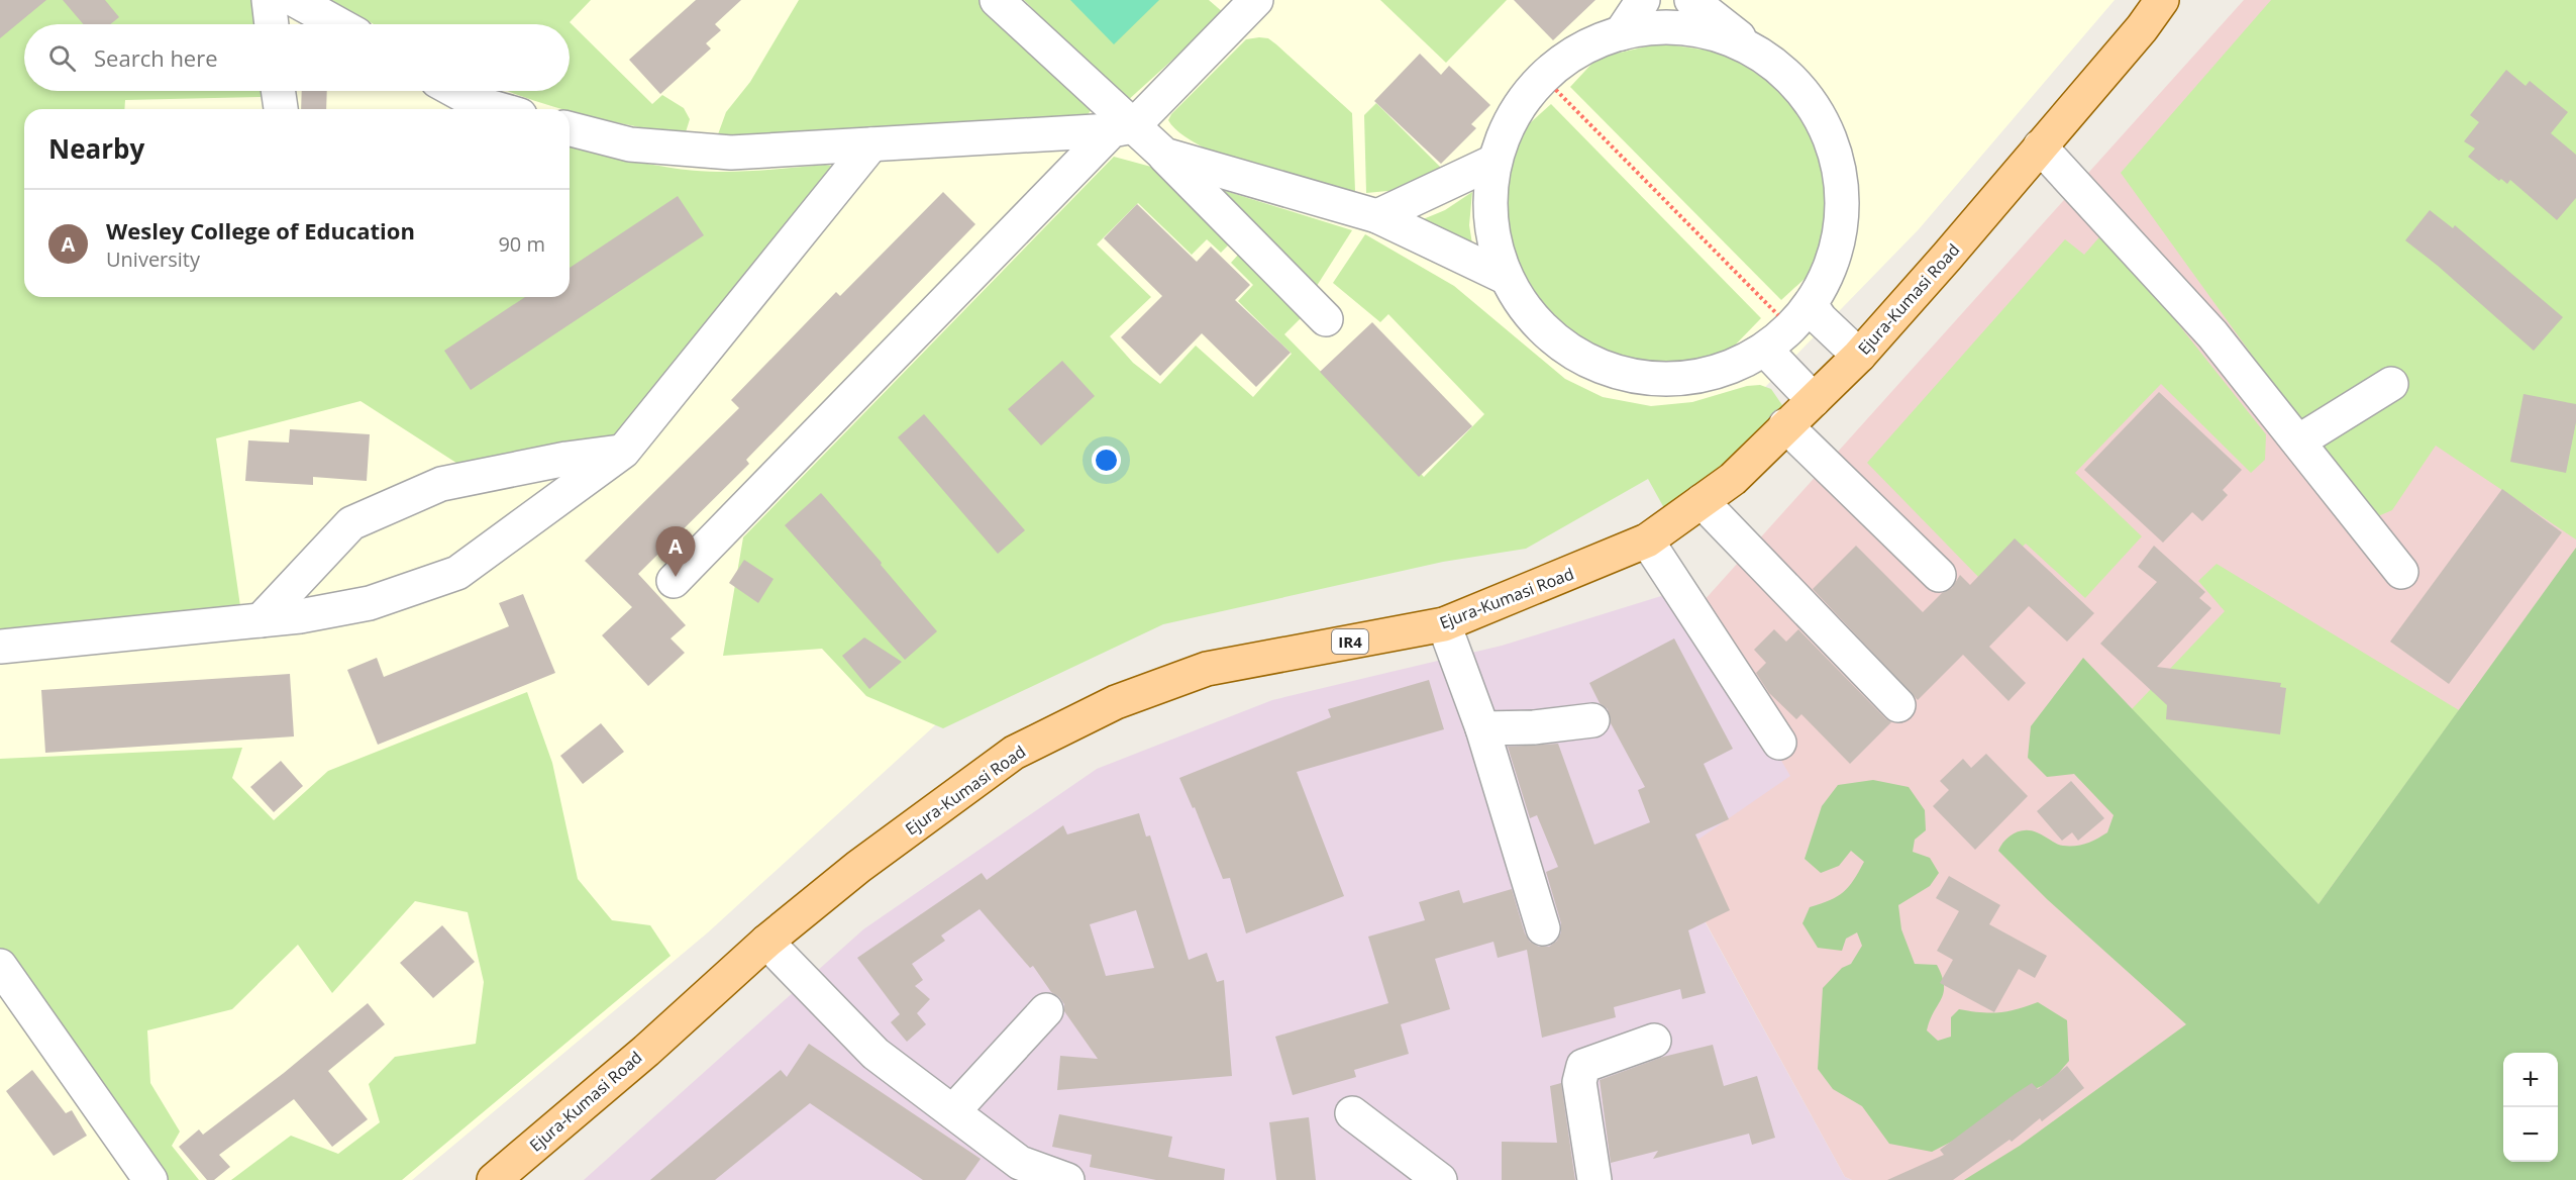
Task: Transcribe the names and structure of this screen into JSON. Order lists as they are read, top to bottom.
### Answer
{
  "streets": {
    "main road": ["Ejura-Kumasi Road", "IR4"]
  },
  "crossings": [
    ["Ejura-Kumasi Road", "IR4"]
  ],
  "page": {
    "search": "Search here",
    "heading": "Nearby",
    "list": [
      {
        "mark": "A",
        "name": "Wesley College of Education",
        "note": "University",
        "value": "90 m"
      }
    ],
    "pins": "A",
    "map_buttons": ["+", "−"]
  }
}
